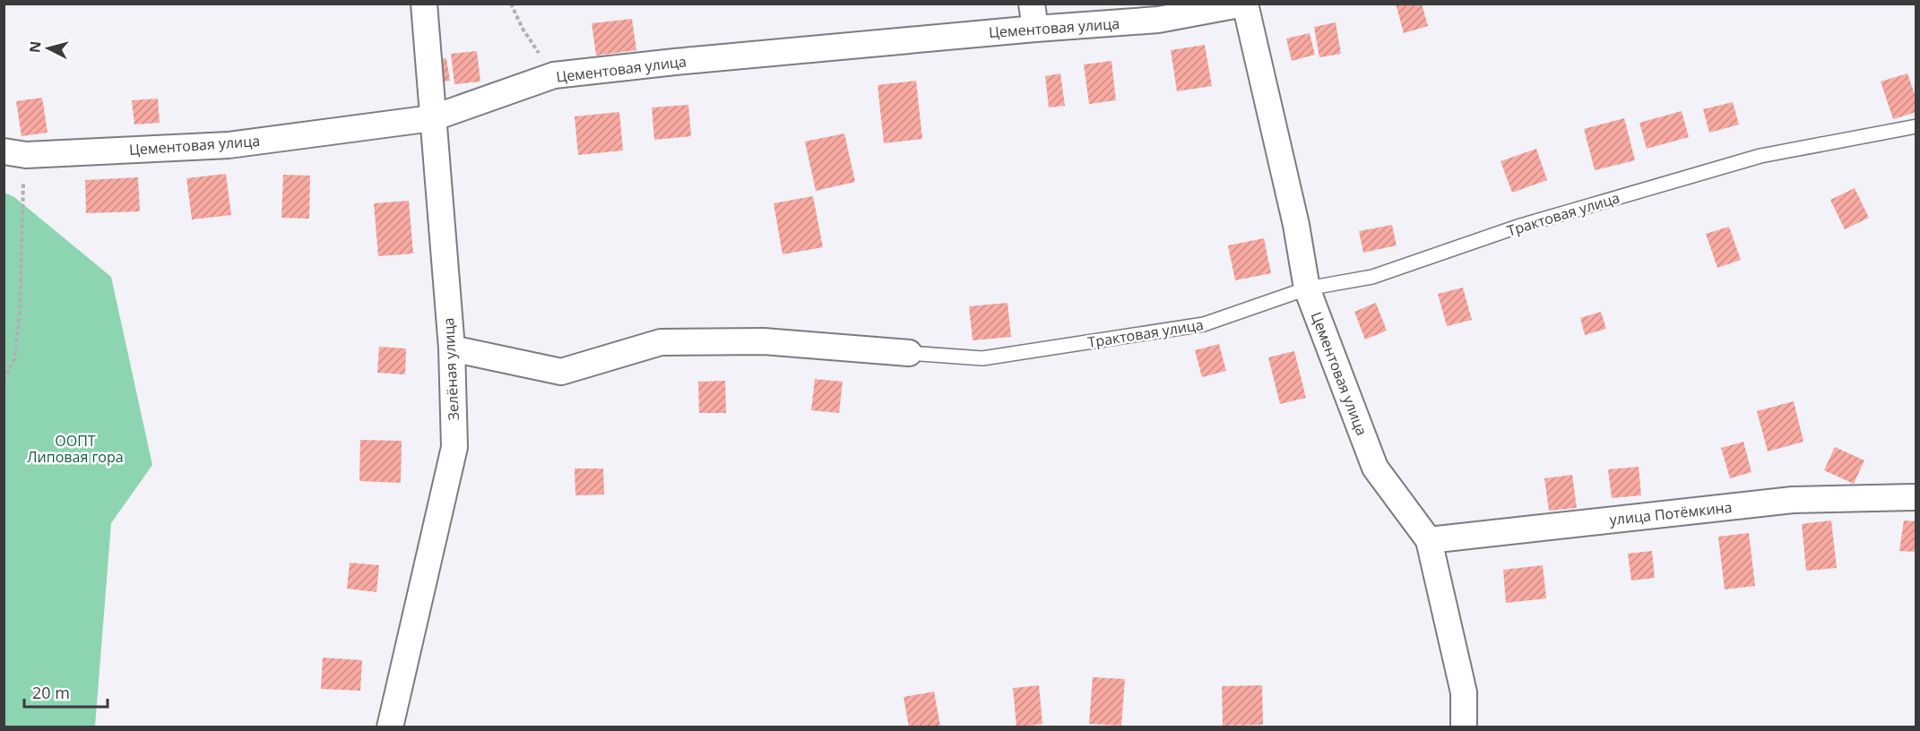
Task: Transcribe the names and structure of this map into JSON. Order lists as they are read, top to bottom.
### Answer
{
  "streets": {
    "street": [
      "Цементовая улица",
      "Трактовая улица",
      "Зелёная улица",
      "улица Потёмкина"
    ]
  },
  "crossings": [
    ["Цементовая улица", "Трактовая улица"],
    ["Цементовая улица", "Зелёная улица"],
    ["Цементовая улица", "улица Потёмкина"],
    ["Трактовая улица", "Зелёная улица"]
  ],
  "parks": ["ООПТ Липовая гора"],
  "scale_bar": "20 m",
  "north": "left"
}
